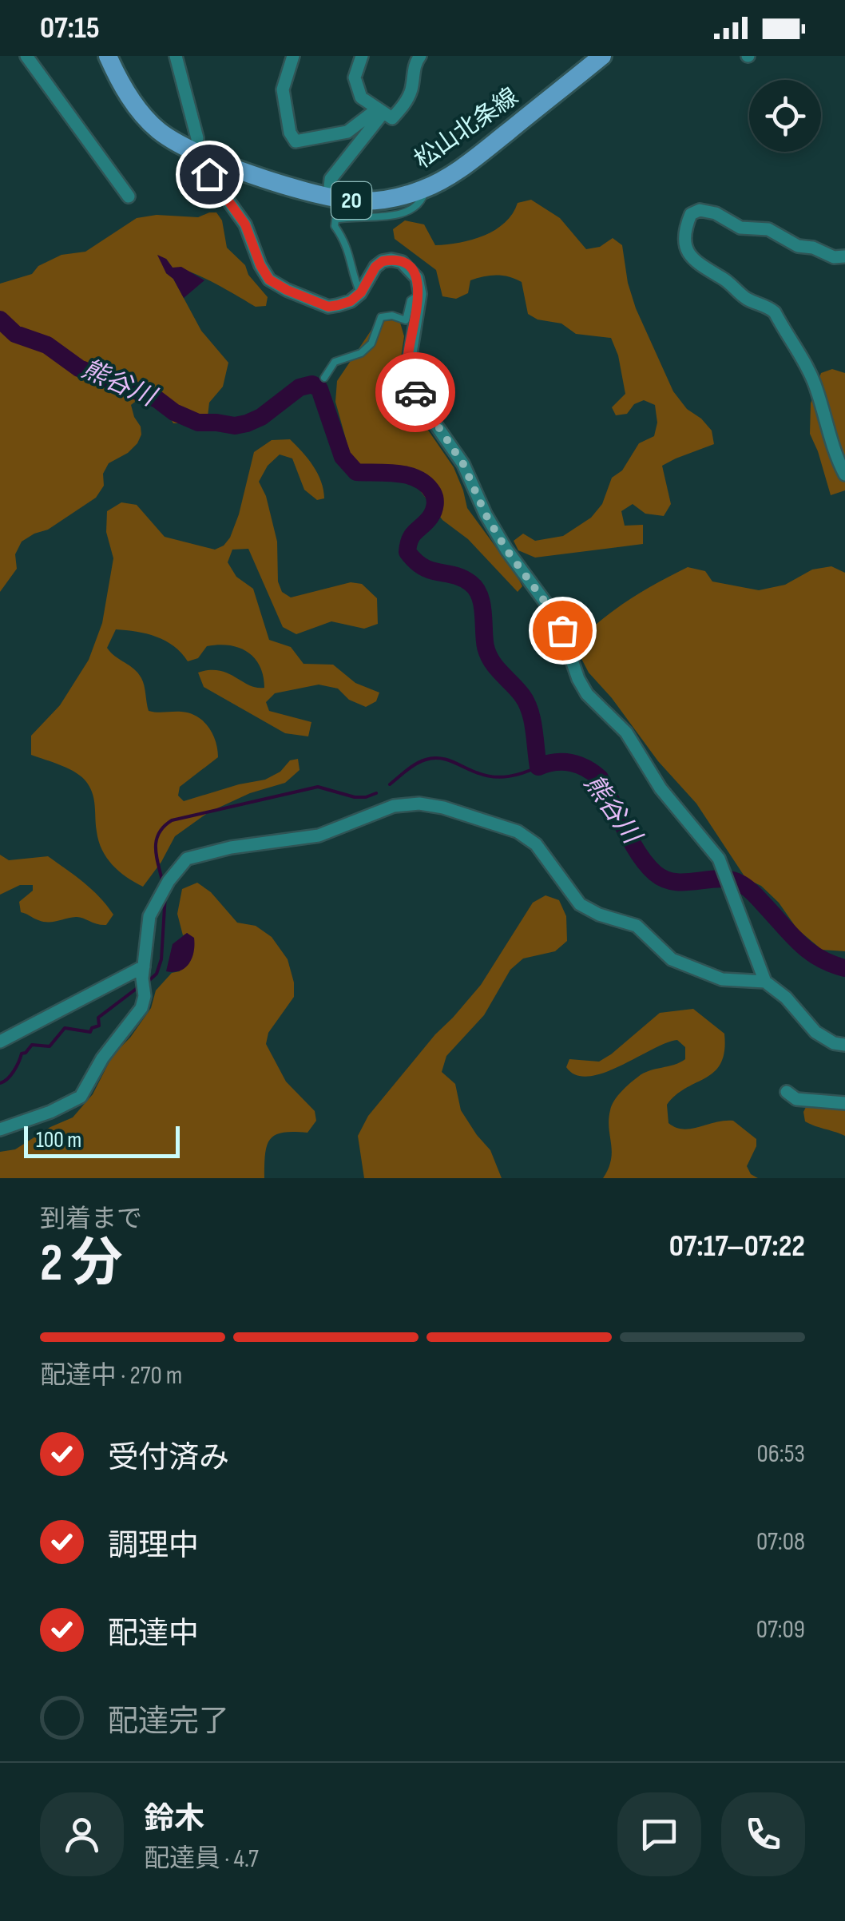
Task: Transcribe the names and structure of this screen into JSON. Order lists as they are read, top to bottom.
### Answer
{
  "streets": {
    "main road": ["松山北条線", "20"]
  },
  "water": ["熊谷川"],
  "scale_bar": "100 m",
  "page": {
    "status": "07:15",
    "scale": "100 m",
    "heading": ["2 分", "到着まで", "07:17–07:22"],
    "panel": ["鈴木", "配達員 · 4.7"],
    "bar": "配達中 · 270 m",
    "list": [
      ["受付済み", "06:53"],
      ["調理中", "07:08"],
      ["配達中", "07:09"],
      "配達完了"
    ]
  }
}
